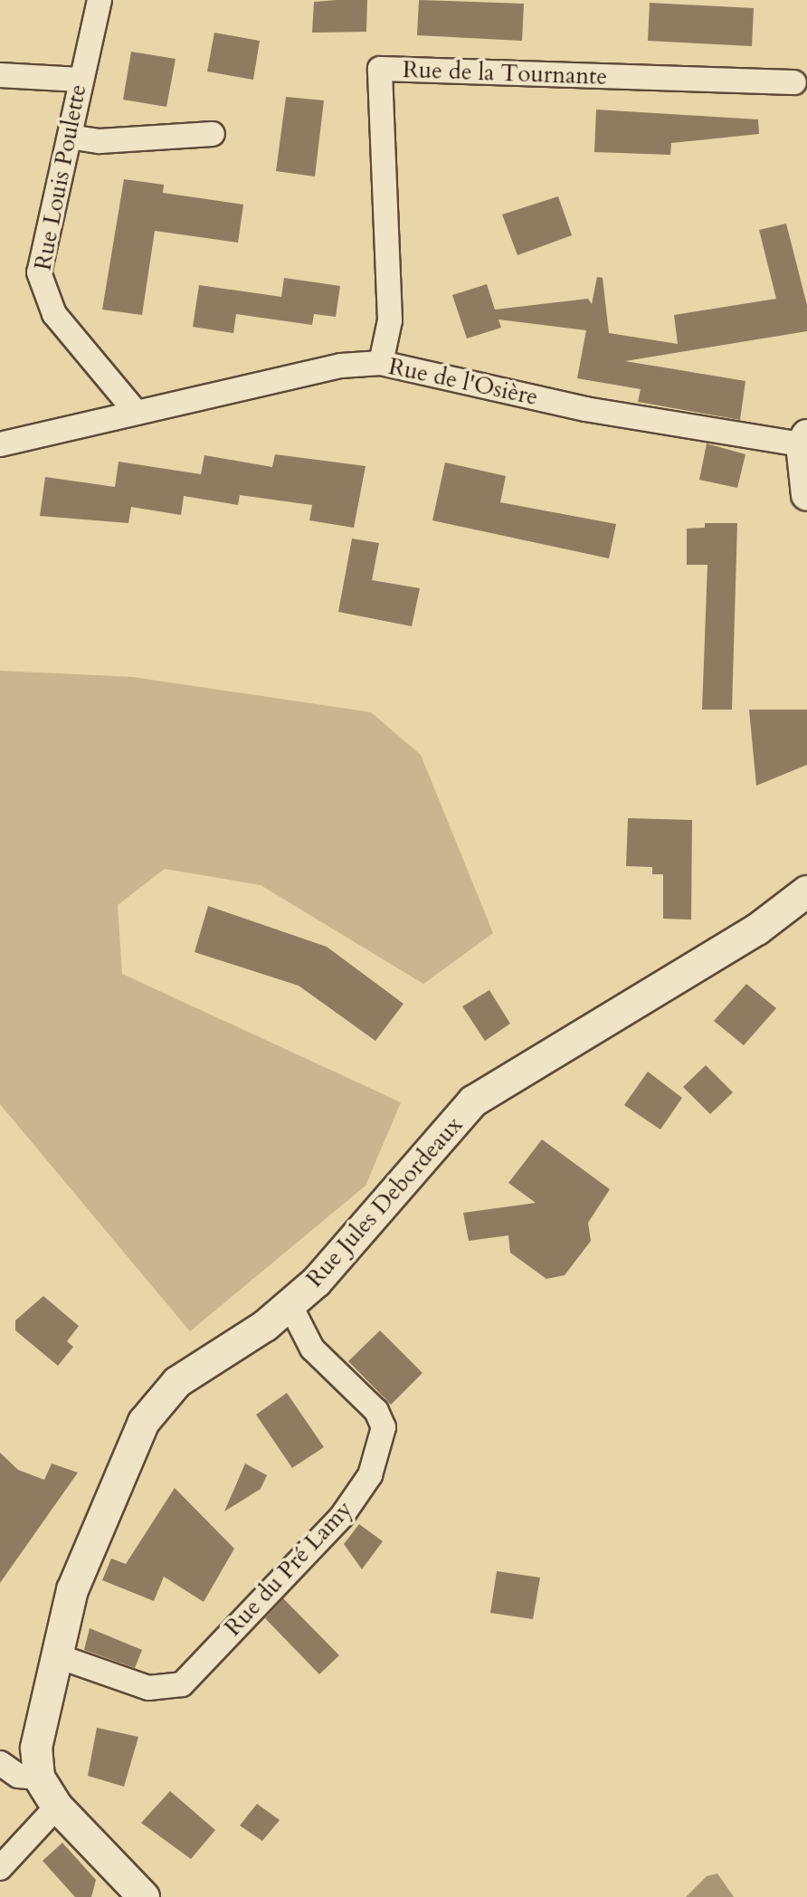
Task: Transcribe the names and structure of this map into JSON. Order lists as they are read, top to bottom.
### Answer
{
  "streets": {
    "street": [
      "Rue de la Tournante",
      "Rue Louis Poulette",
      "Rue de l'Osière",
      "Rue Jules Debordeaux",
      "Rue du Pré Lamy"
    ]
  },
  "crossings": [
    ["Rue de la Tournante", "Rue de l'Osière"],
    ["Rue Louis Poulette", "Rue de l'Osière"],
    ["Rue Jules Debordeaux", "Rue du Pré Lamy"]
  ]
}
